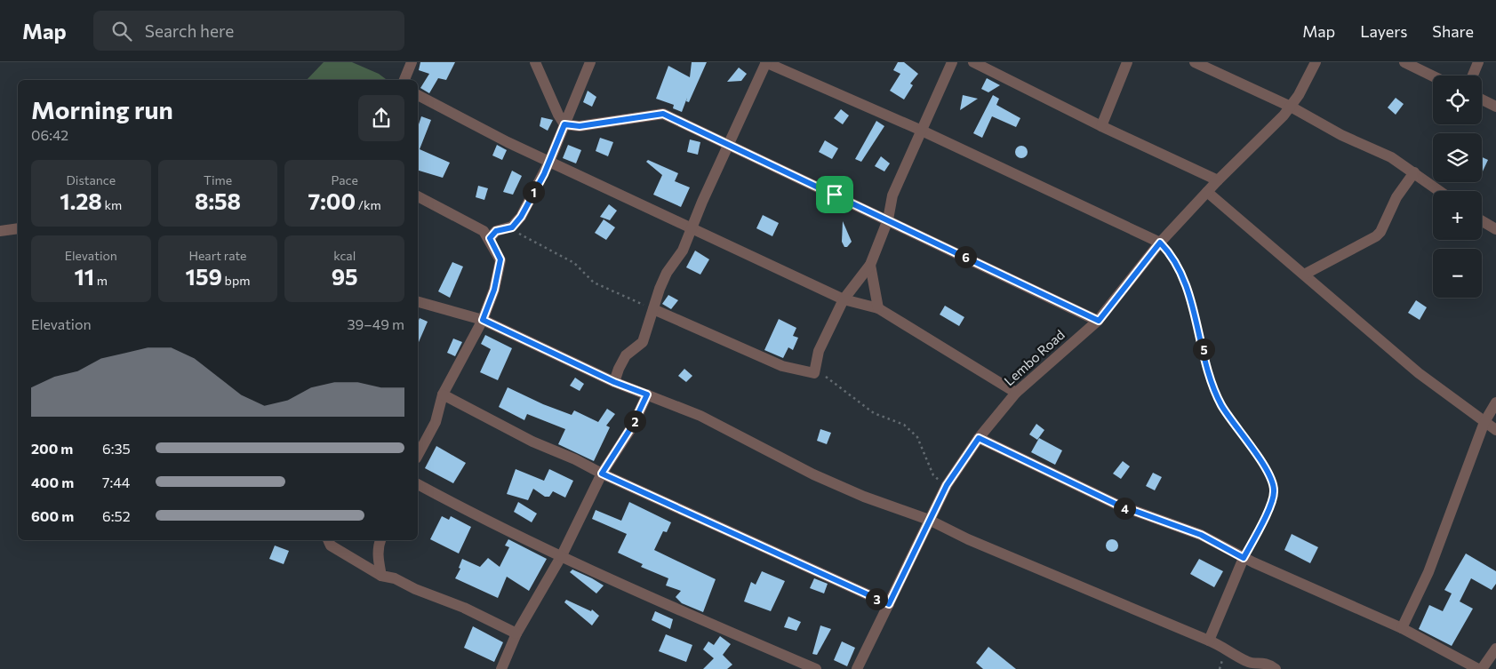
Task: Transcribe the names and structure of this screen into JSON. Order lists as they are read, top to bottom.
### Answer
{
  "streets": {
    "street": ["Lembo Road"]
  },
  "page": {
    "header": "Map",
    "search": "Search here",
    "nav": ["Map", "Layers", "Share"],
    "map_buttons": ["+", "−"],
    "heading": ["Morning run", "06:42"],
    "stats": [
      ["Distance", "1.28 km"],
      ["Time", "8:58"],
      ["Pace", "7:00 /km"],
      ["Elevation", "11 m"],
      ["Heart rate", "159 bpm"],
      ["kcal", "95"]
    ],
    "pins": [
      "1",
      "6",
      "5",
      "2",
      "4",
      "3"
    ],
    "chart": ["Elevation", "39–49 m"],
    "list": [
      {
        "name": "200 m",
        "note": "6:35"
      },
      {
        "name": "400 m",
        "note": "7:44"
      },
      {
        "name": "600 m",
        "note": "6:52"
      }
    ]
  }
}
